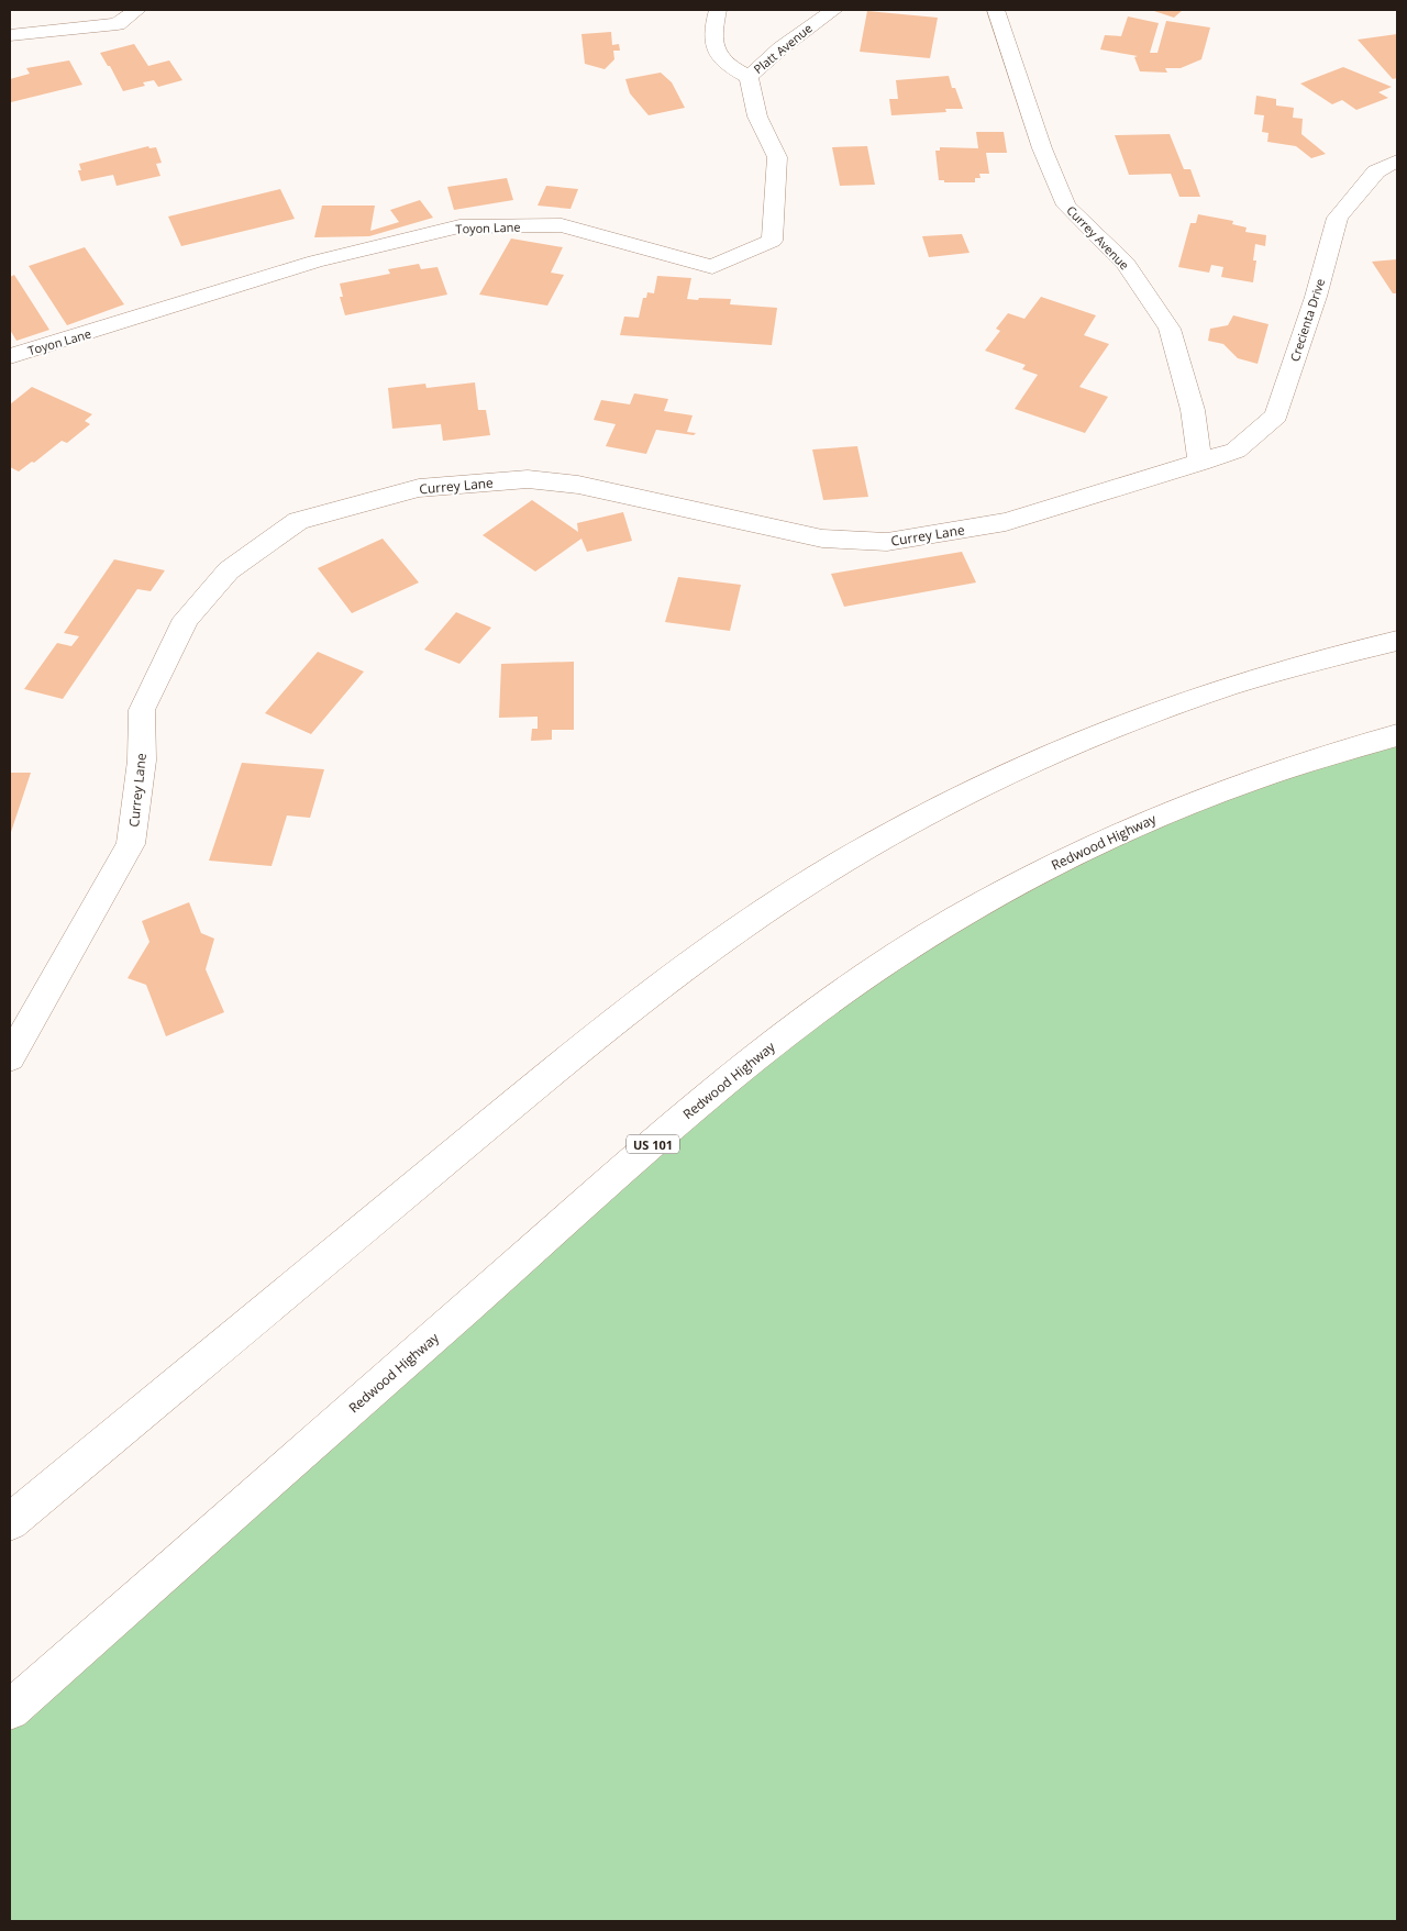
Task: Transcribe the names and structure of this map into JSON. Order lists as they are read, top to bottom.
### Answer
{
  "streets": {
    "main road": [
      "Platt Avenue",
      "Toyon Lane",
      "Currey Avenue",
      "Crecienta Drive",
      "Currey Lane",
      "Redwood Highway",
      "US 101"
    ]
  },
  "crossings": [
    ["Platt Avenue", "Toyon Lane"],
    ["Currey Avenue", "Crecienta Drive"],
    ["Currey Avenue", "Currey Lane"],
    ["Crecienta Drive", "Currey Lane"]
  ]
}
